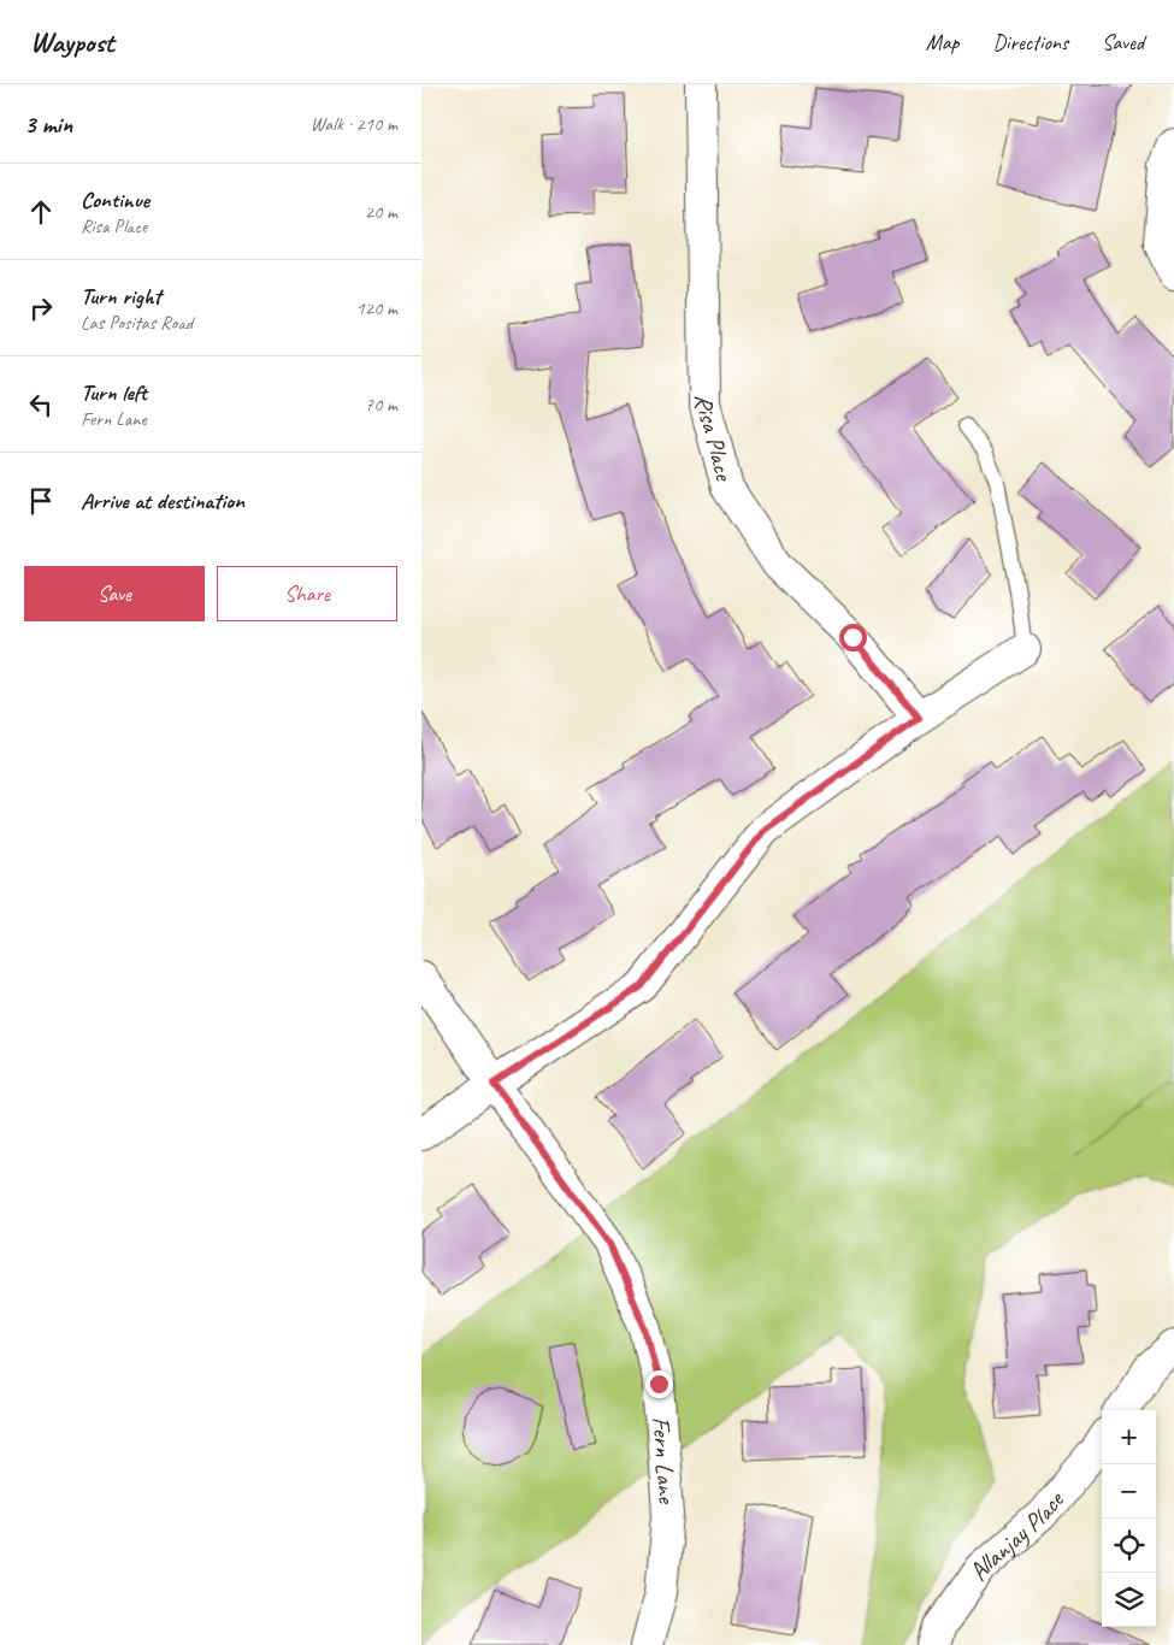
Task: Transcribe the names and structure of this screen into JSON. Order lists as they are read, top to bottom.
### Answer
{
  "streets": {
    "street": ["Risa Place", "Fern Lane", "Allanjay Place"]
  },
  "page": {
    "header": "Waypost",
    "nav": ["Map", "Directions", "Saved"],
    "heading": ["3 min", "Walk · 210 m"],
    "list": [
      ["Continue", "Risa Place", "20 m"],
      ["Turn right", "Las Positas Road", "120 m"],
      ["Turn left", "Fern Lane", "70 m"],
      "Arrive at destination"
    ],
    "buttons": ["Save", "Share"],
    "map_buttons": ["+", "−"]
  }
}
